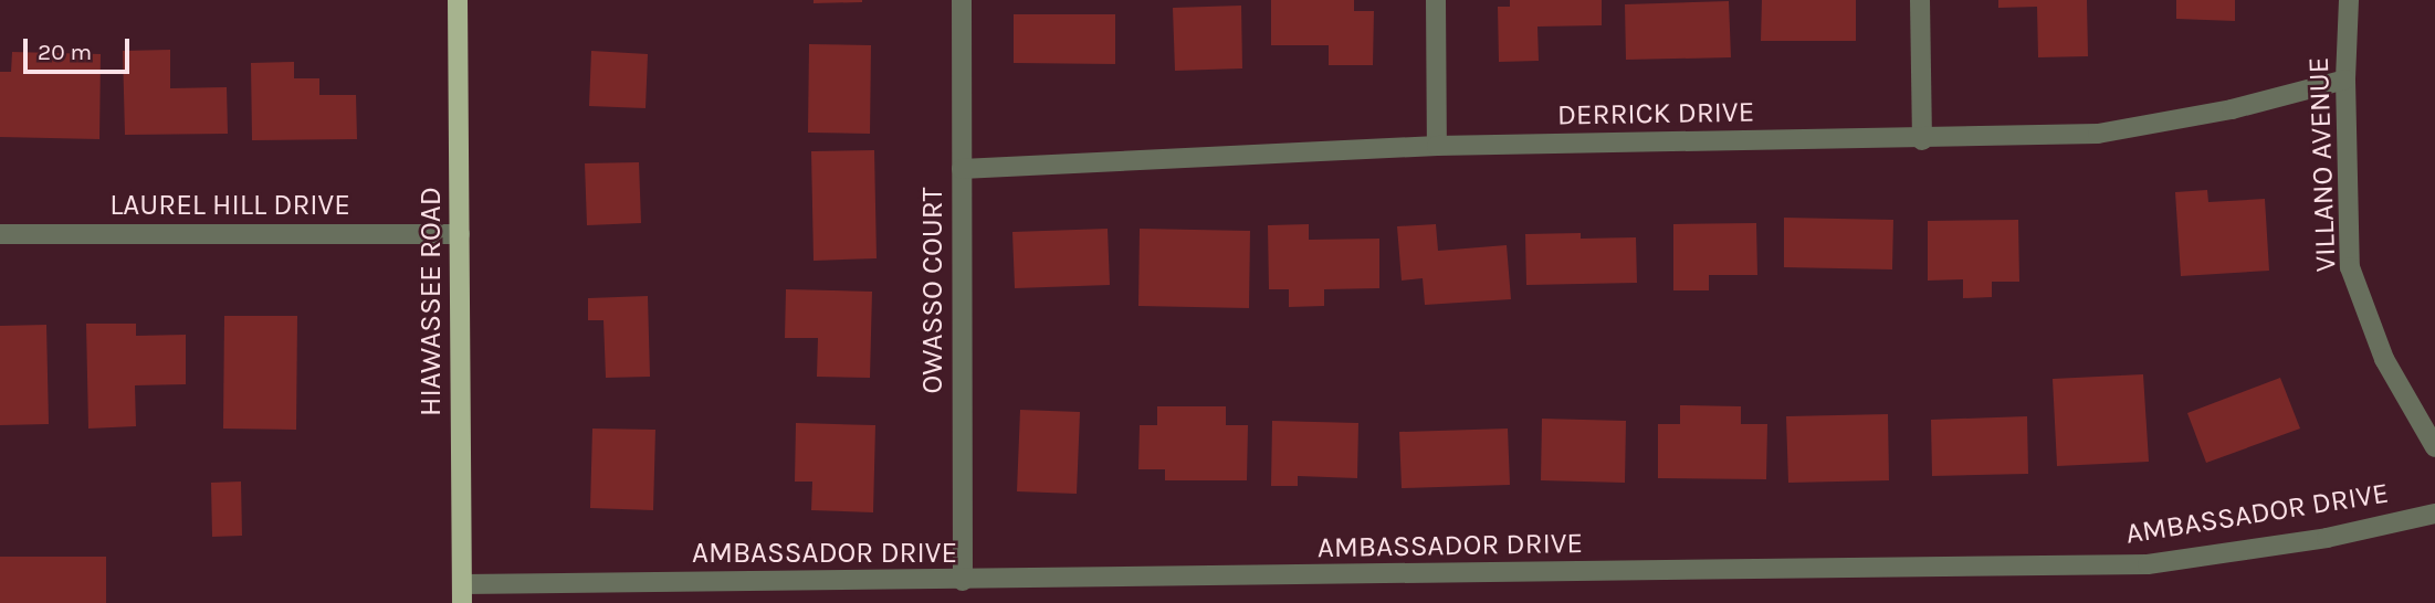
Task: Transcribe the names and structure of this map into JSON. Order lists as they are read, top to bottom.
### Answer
{
  "streets": {
    "main road": ["HIAWASSEE ROAD"],
    "street": [
      "DERRICK DRIVE",
      "VILLANO AVENUE",
      "LAUREL HILL DRIVE",
      "OWASSO COURT",
      "AMBASSADOR DRIVE"
    ]
  },
  "crossings": [
    ["DERRICK DRIVE", "VILLANO AVENUE"],
    ["DERRICK DRIVE", "OWASSO COURT"],
    ["LAUREL HILL DRIVE", "HIAWASSEE ROAD"],
    ["OWASSO COURT", "AMBASSADOR DRIVE"],
    ["HIAWASSEE ROAD", "AMBASSADOR DRIVE"]
  ],
  "scale_bar": "20 m"
}
